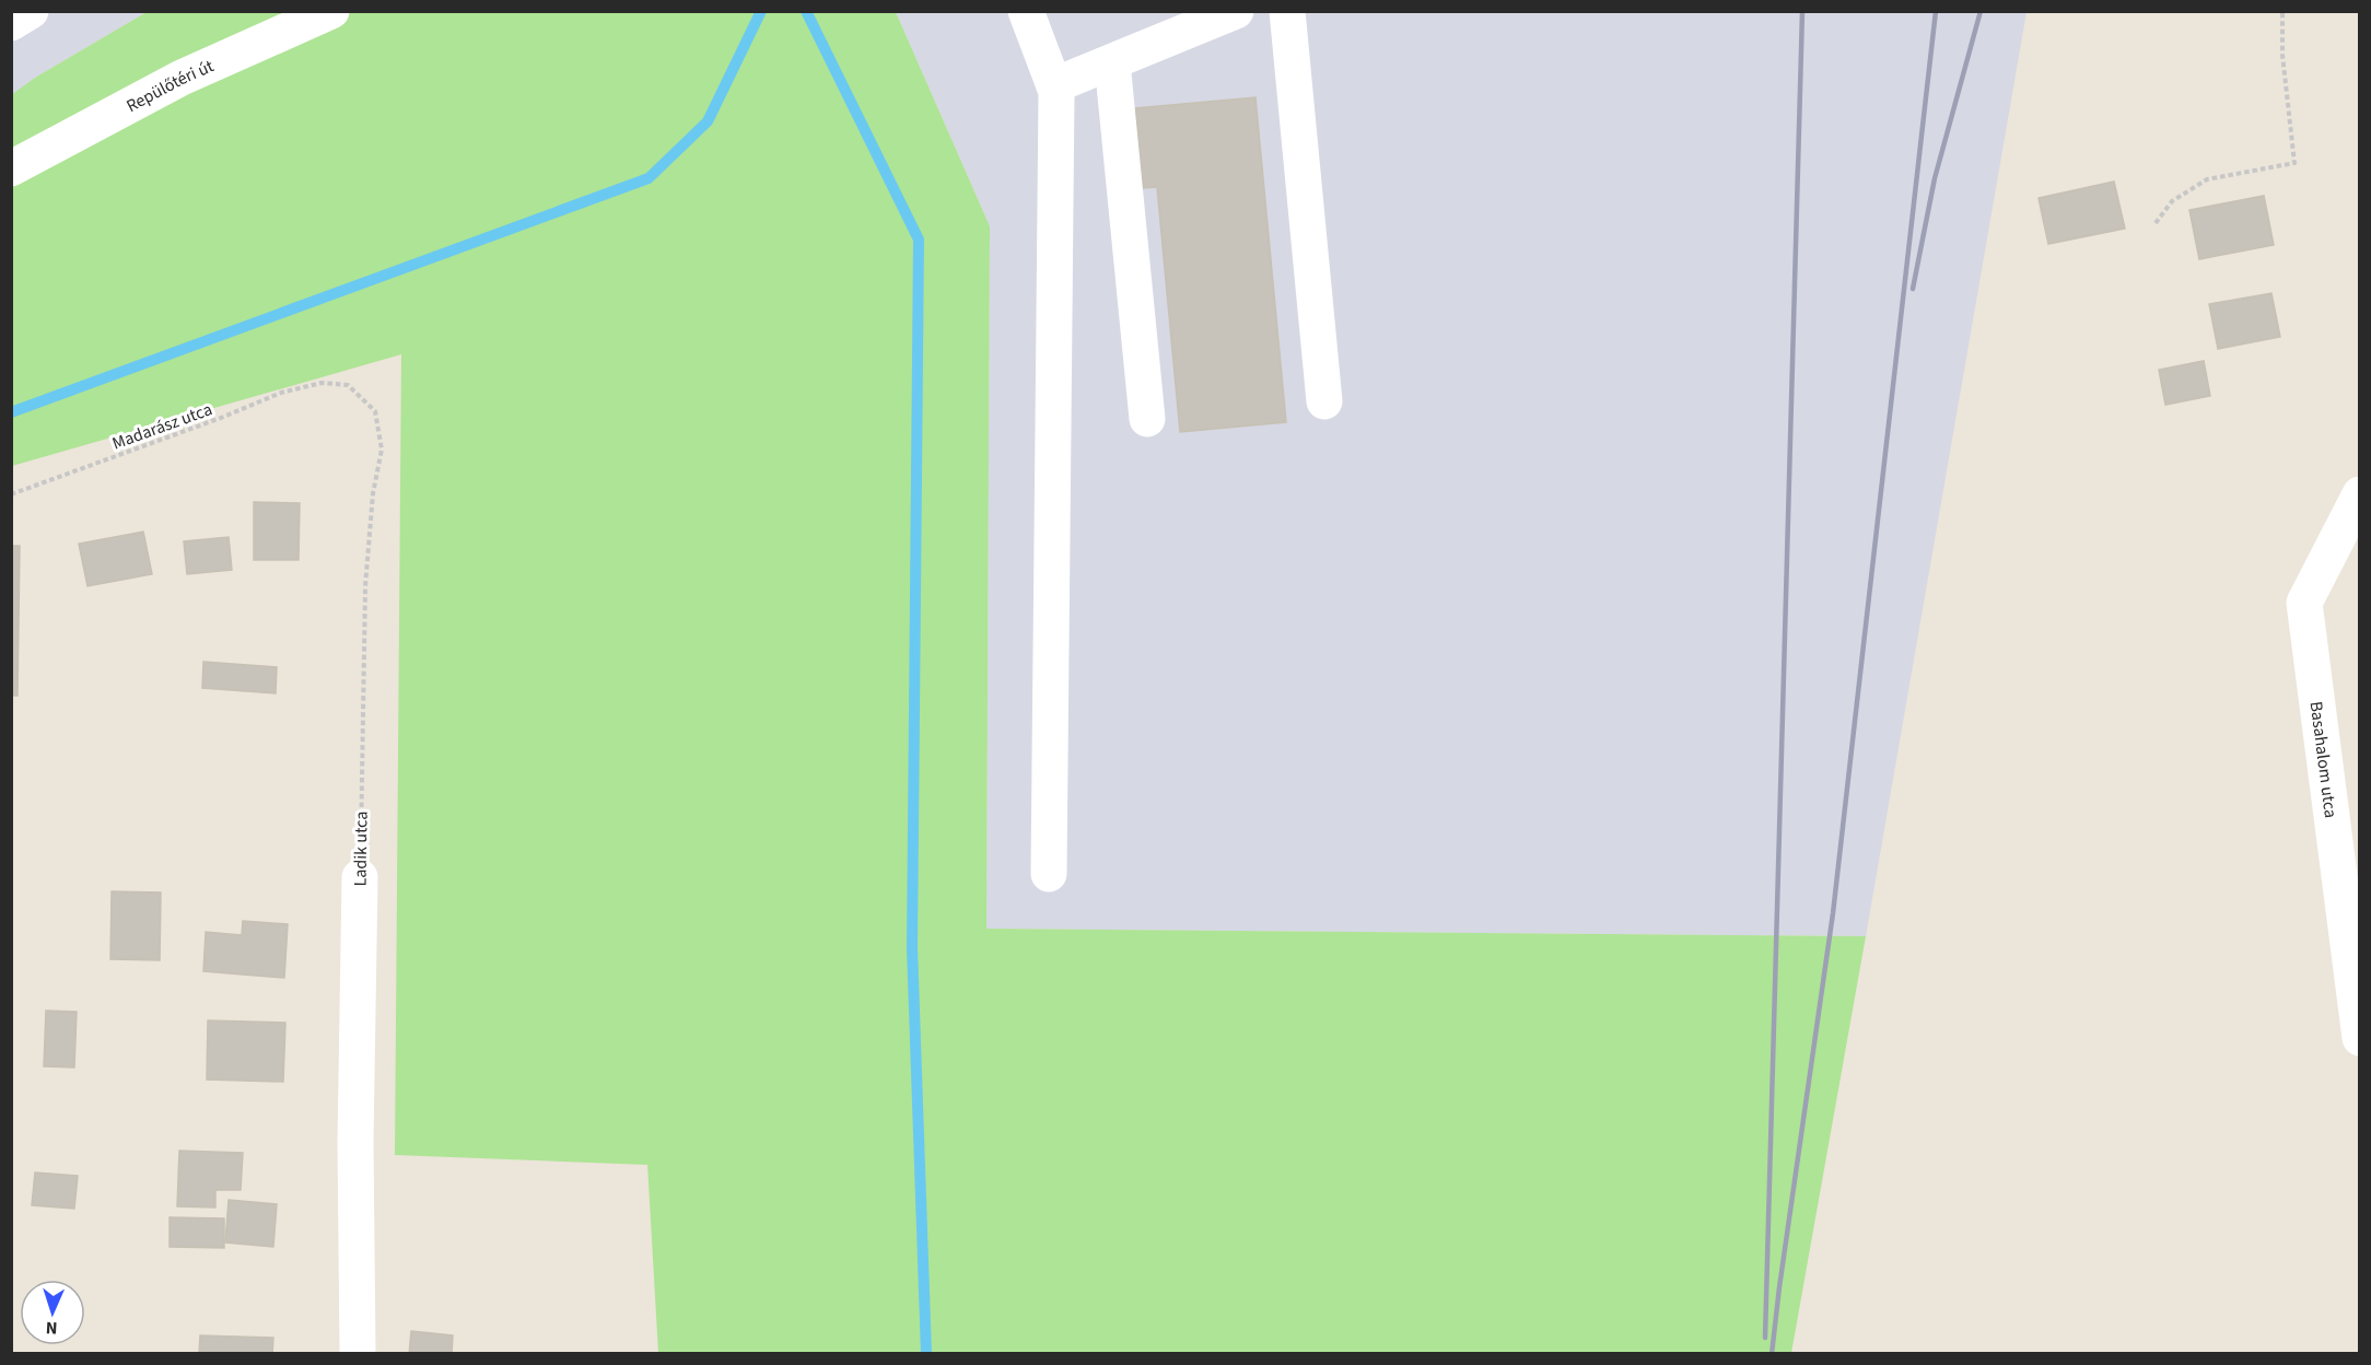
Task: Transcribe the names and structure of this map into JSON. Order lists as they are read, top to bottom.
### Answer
{
  "streets": {
    "street": ["Repülőtéri út", "Basahalom utca", "Ladik utca"],
    "path": ["Madarász utca"]
  },
  "crossings": [
    ["Madarász utca", "Ladik utca"]
  ],
  "north": "bottom"
}
